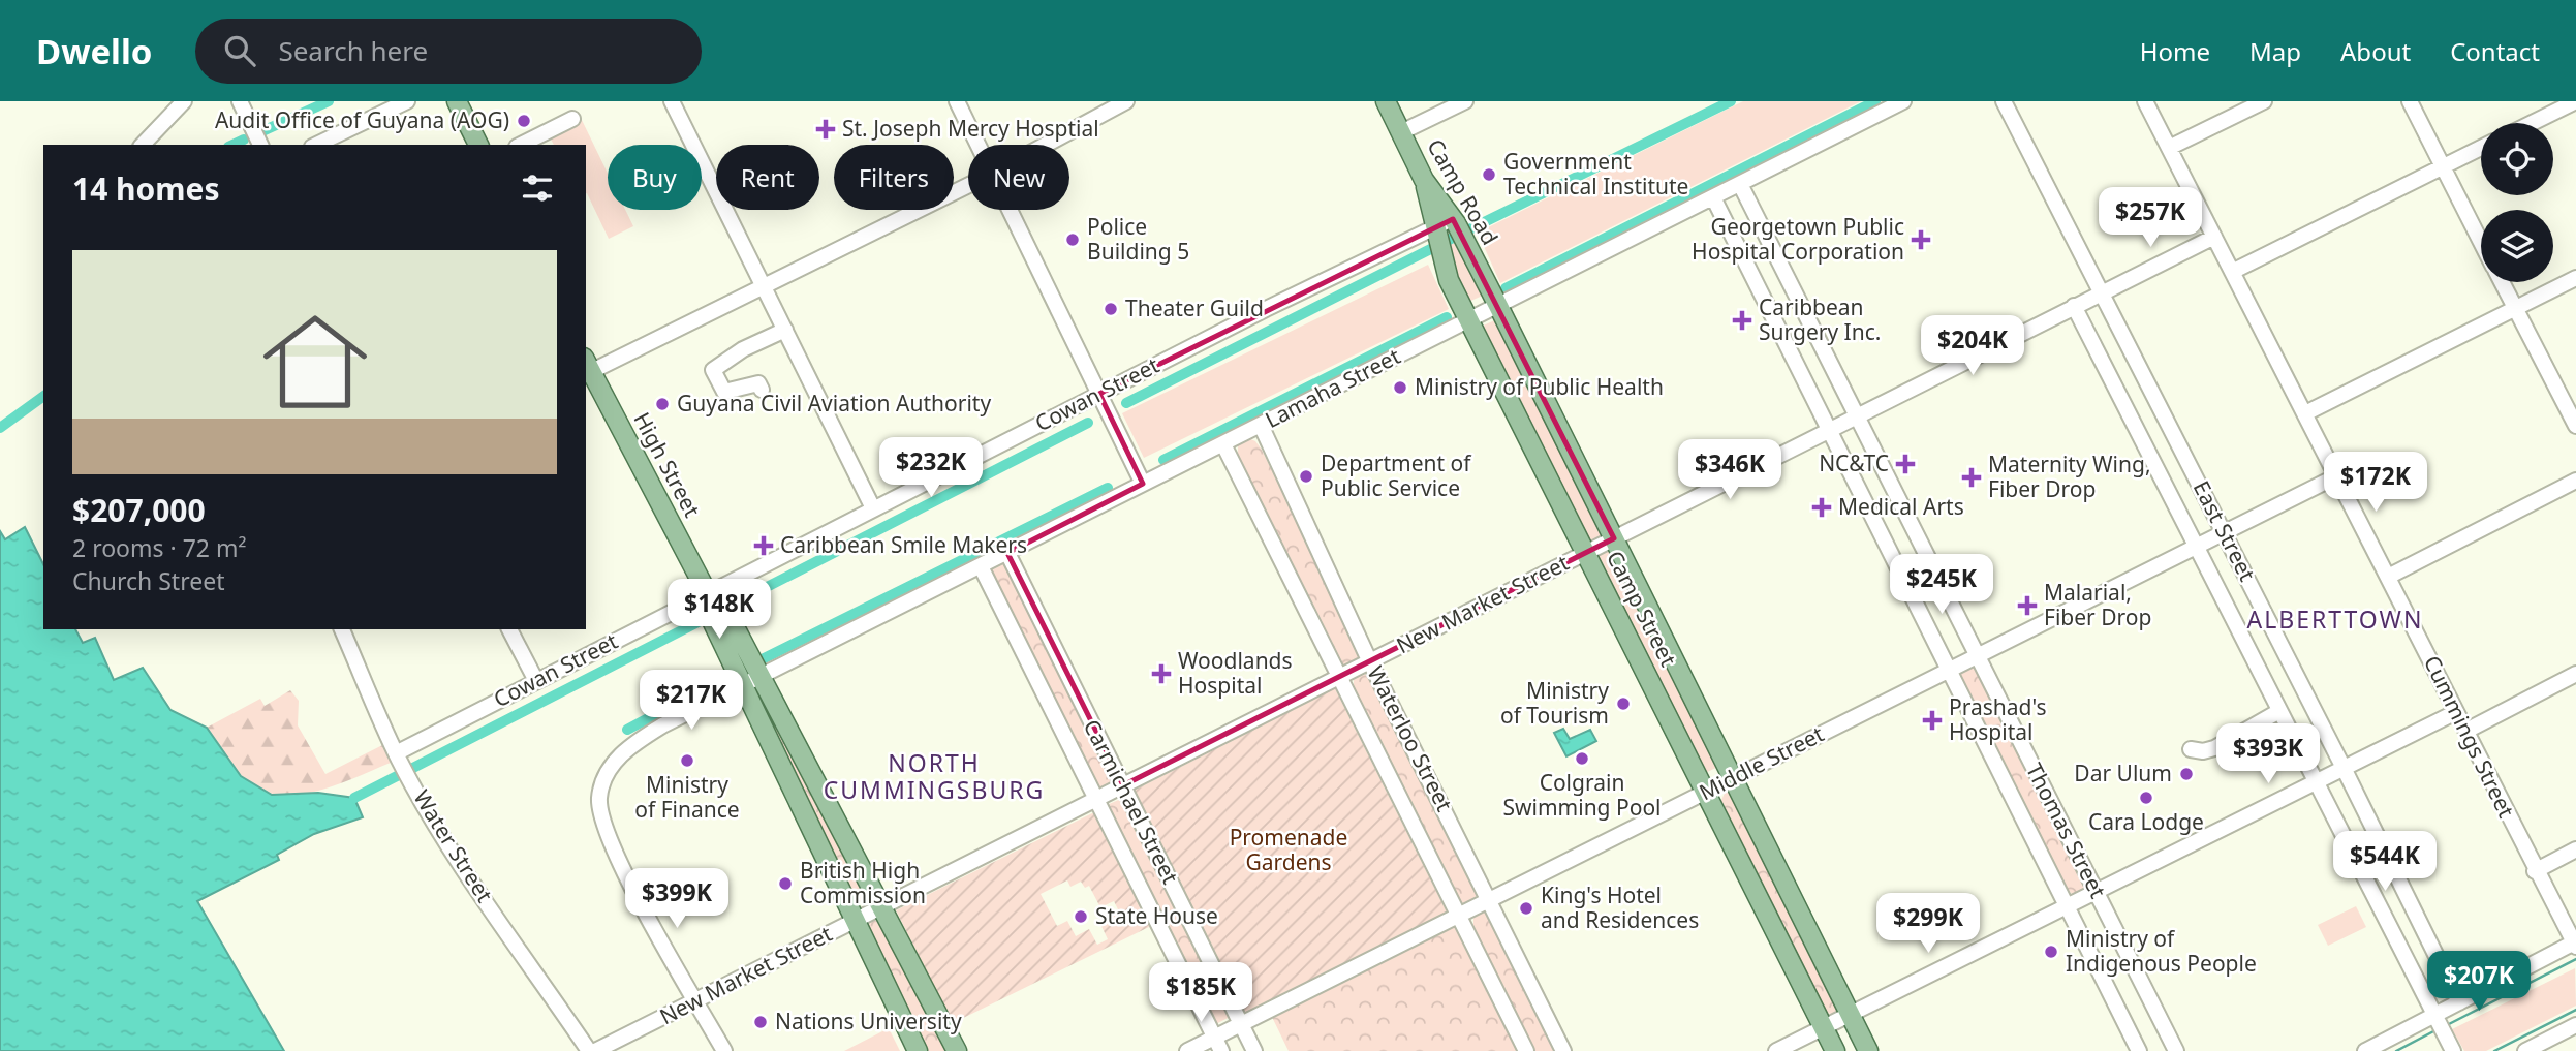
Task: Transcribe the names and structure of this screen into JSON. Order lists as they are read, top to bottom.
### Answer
{
  "streets": {
    "main road": ["Camp Road", "High Street", "Camp Street"],
    "street": [
      "Lamaha Street",
      "Cowan Street",
      "East Street",
      "New Market Street",
      "Cummings Street",
      "Waterloo Street",
      "Middle Street",
      "Carmichael Street",
      "Thomas Street",
      "Water Street"
    ]
  },
  "crossings": [
    ["Camp Road", "Lamaha Street"],
    ["Camp Road", "Cowan Street"],
    ["Camp Road", "Camp Street"],
    ["Lamaha Street", "High Street"],
    ["Lamaha Street", "New Market Street"],
    ["Lamaha Street", "Camp Street"],
    ["Lamaha Street", "Waterloo Street"],
    ["Lamaha Street", "Carmichael Street"],
    ["Lamaha Street", "Thomas Street"],
    ["Cowan Street", "High Street"],
    ["Cowan Street", "Camp Street"],
    ["Cowan Street", "Water Street"],
    ["East Street", "New Market Street"],
    ["East Street", "Middle Street"],
    ["New Market Street", "Camp Street"],
    ["New Market Street", "Cummings Street"],
    ["New Market Street", "Waterloo Street"],
    ["New Market Street", "Carmichael Street"],
    ["New Market Street", "Thomas Street"],
    ["Camp Street", "Middle Street"],
    ["Cummings Street", "Middle Street"],
    ["Waterloo Street", "Middle Street"],
    ["Middle Street", "Carmichael Street"],
    ["Middle Street", "Thomas Street"]
  ],
  "districts": ["ALBERTTOWN", "NORTH CUMMINGSBURG"],
  "parks": ["Promenade Gardens"],
  "places": {
    "other": [
      "Audit Office of Guyana (AOG)",
      "Government Technical Institute",
      "Police Building 5",
      "Theater Guild",
      "Ministry of Public Health",
      "Guyana Civil Aviation Authority",
      "Department of Public Service",
      "Ministry of Tourism",
      "Colgrain Swimming Pool",
      "Ministry of Finance",
      "Dar Ulum",
      "Cara Lodge",
      "British High Commission",
      "King's Hotel and Residences",
      "State House",
      "Ministry of Indigenous People",
      "Nations University"
    ],
    "health": [
      "St. Joseph Mercy Hosptial",
      "Georgetown Public Hospital Corporation",
      "Caribbean Surgery Inc.",
      "NC&TC",
      "Maternity Wing, Fiber Drop",
      "Medical Arts",
      "Caribbean Smile Makers",
      "Malarial, Fiber Drop",
      "Woodlands Hospital",
      "Prashad's Hospital"
    ]
  },
  "page": {
    "header": "Dwello",
    "search": "Search here",
    "nav": [
      "Home",
      "Map",
      "About",
      "Contact"
    ],
    "chip": [
      "Buy",
      "Rent",
      "Filters",
      "New"
    ],
    "heading": "14 homes",
    "price": [
      "$257K",
      "$204K",
      "$232K",
      "$346K",
      "$172K",
      "$245K",
      "$148K",
      "$217K",
      "$393K",
      "$544K",
      "$399K",
      "$299K",
      "$207K",
      "$185K"
    ],
    "list": [
      {
        "name": "$207,000",
        "note": "2 rooms · 72 m² · Church Street"
      }
    ]
  }
}
